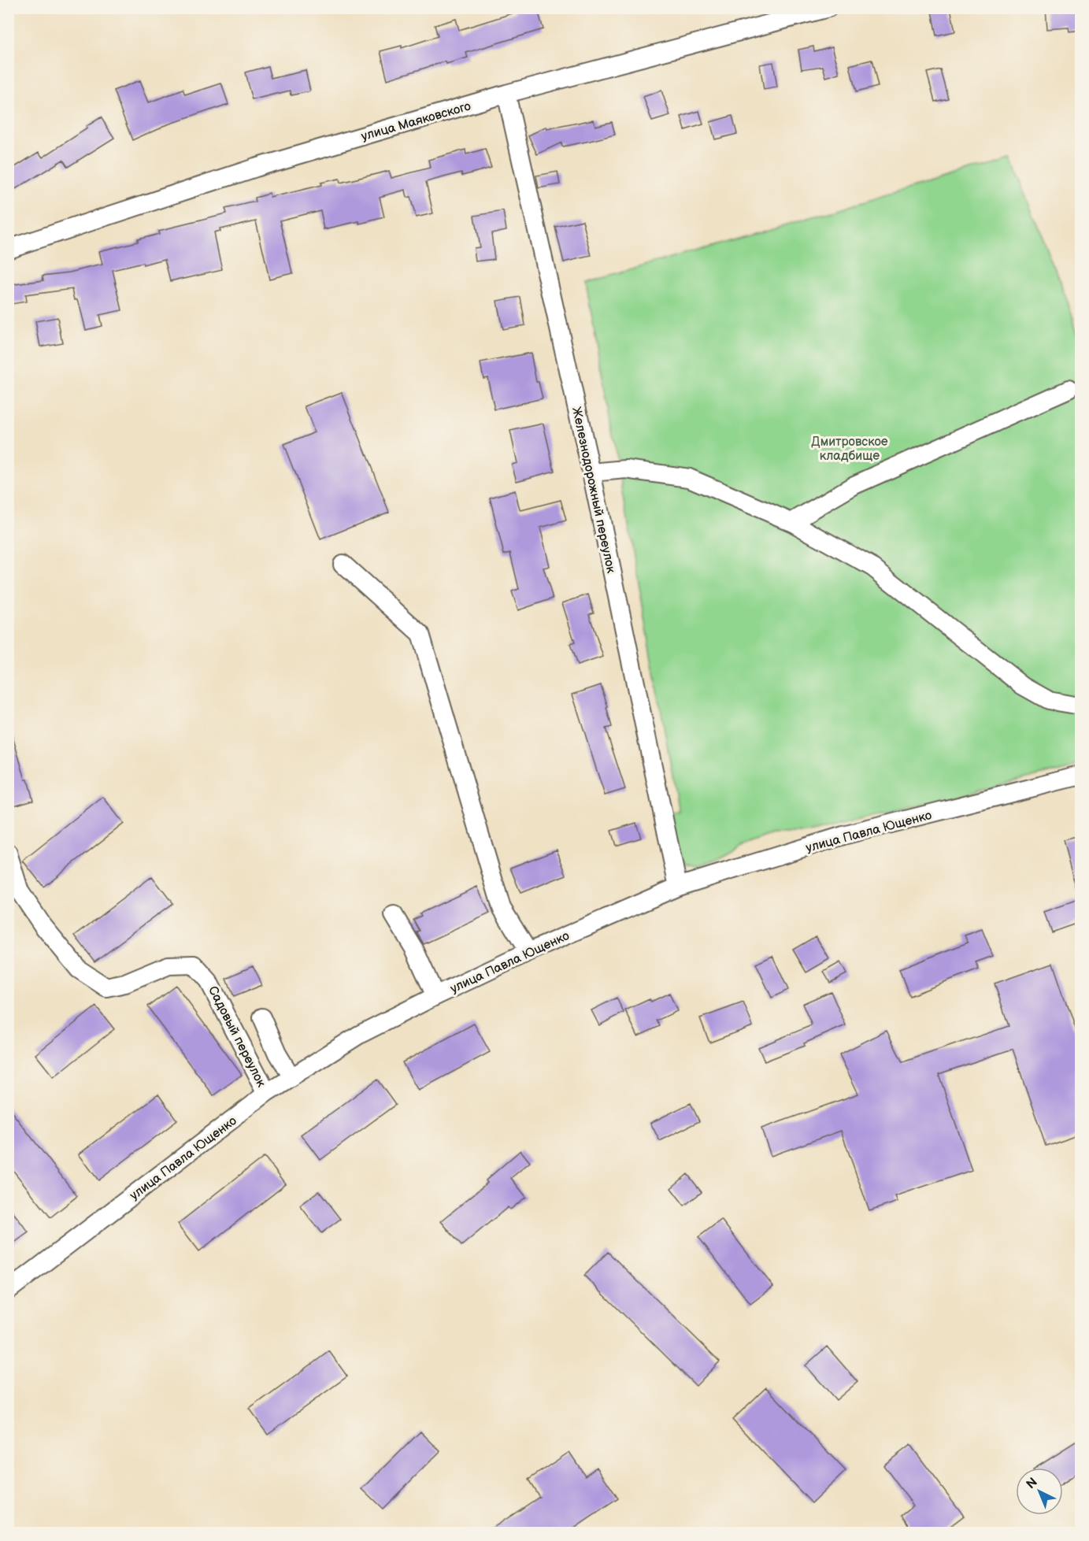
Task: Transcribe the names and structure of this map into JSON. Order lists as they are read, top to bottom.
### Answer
{
  "streets": {
    "street": [
      "улица Маяковского",
      "Железнодорожный переулок",
      "улица Павла Ющенко",
      "Садовый переулок"
    ]
  },
  "crossings": [
    ["улица Маяковского", "Железнодорожный переулок"],
    ["Железнодорожный переулок", "улица Павла Ющенко"],
    ["улица Павла Ющенко", "Садовый переулок"]
  ],
  "parks": ["Дмитровское кладбище"],
  "north": "top left"
}
